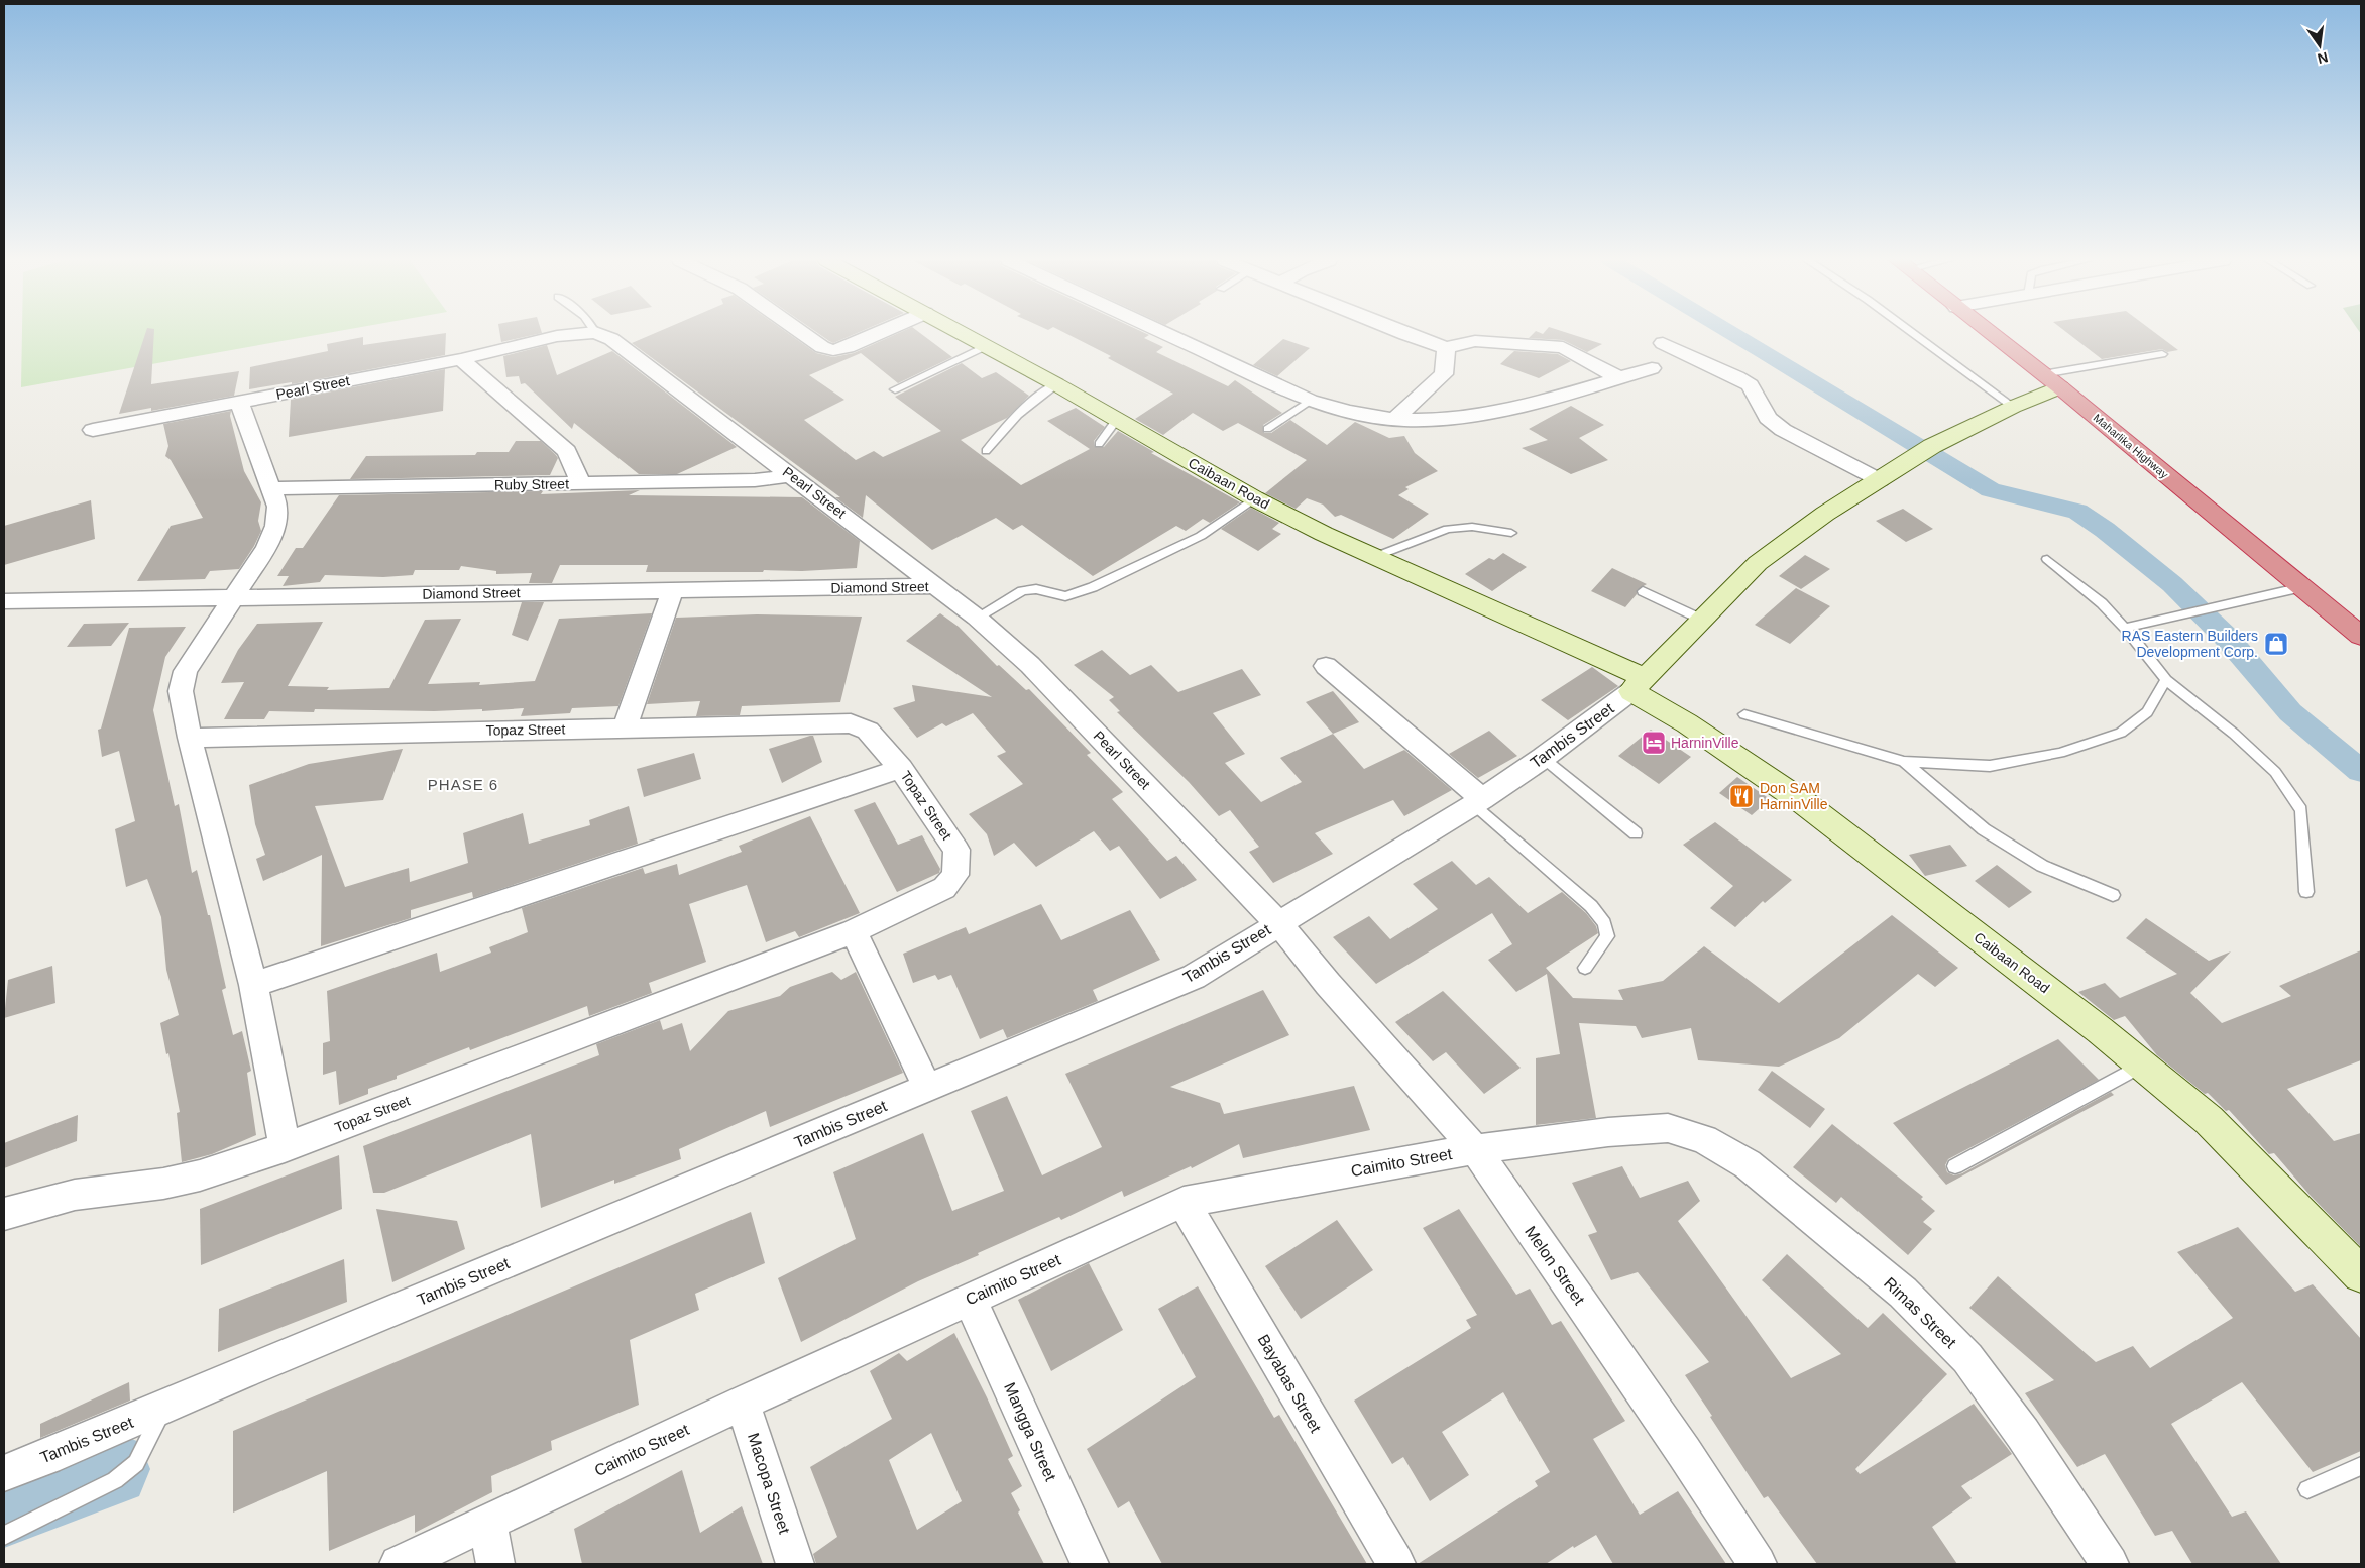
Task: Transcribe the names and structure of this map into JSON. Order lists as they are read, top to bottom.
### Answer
{
  "streets": {
    "highway": ["Maharlika Highway"],
    "street": [
      "Pearl Street",
      "Caibaan Road",
      "Ruby Street",
      "Diamond Street",
      "Topaz Street",
      "Tambis Street",
      "Caimito Street",
      "Melon Street",
      "Rimas Street",
      "Bayabas Street",
      "Mangga Street",
      "Macopa Street"
    ]
  },
  "crossings": [
    ["Pearl Street", "Ruby Street"],
    ["Pearl Street", "Diamond Street"],
    ["Pearl Street", "Tambis Street"],
    ["Pearl Street", "Melon Street"],
    ["Caibaan Road", "Tambis Street"],
    ["Caimito Street", "Melon Street"],
    ["Caimito Street", "Rimas Street"],
    ["Caimito Street", "Bayabas Street"],
    ["Caimito Street", "Mangga Street"],
    ["Caimito Street", "Macopa Street"]
  ],
  "districts": ["PHASE 6"],
  "places": {
    "shop": ["RAS Eastern Builders Development Corp."],
    "hotel": ["HarninVille"],
    "restaurant": ["Don SAM HarninVille"]
  },
  "north": "bottom"
}
